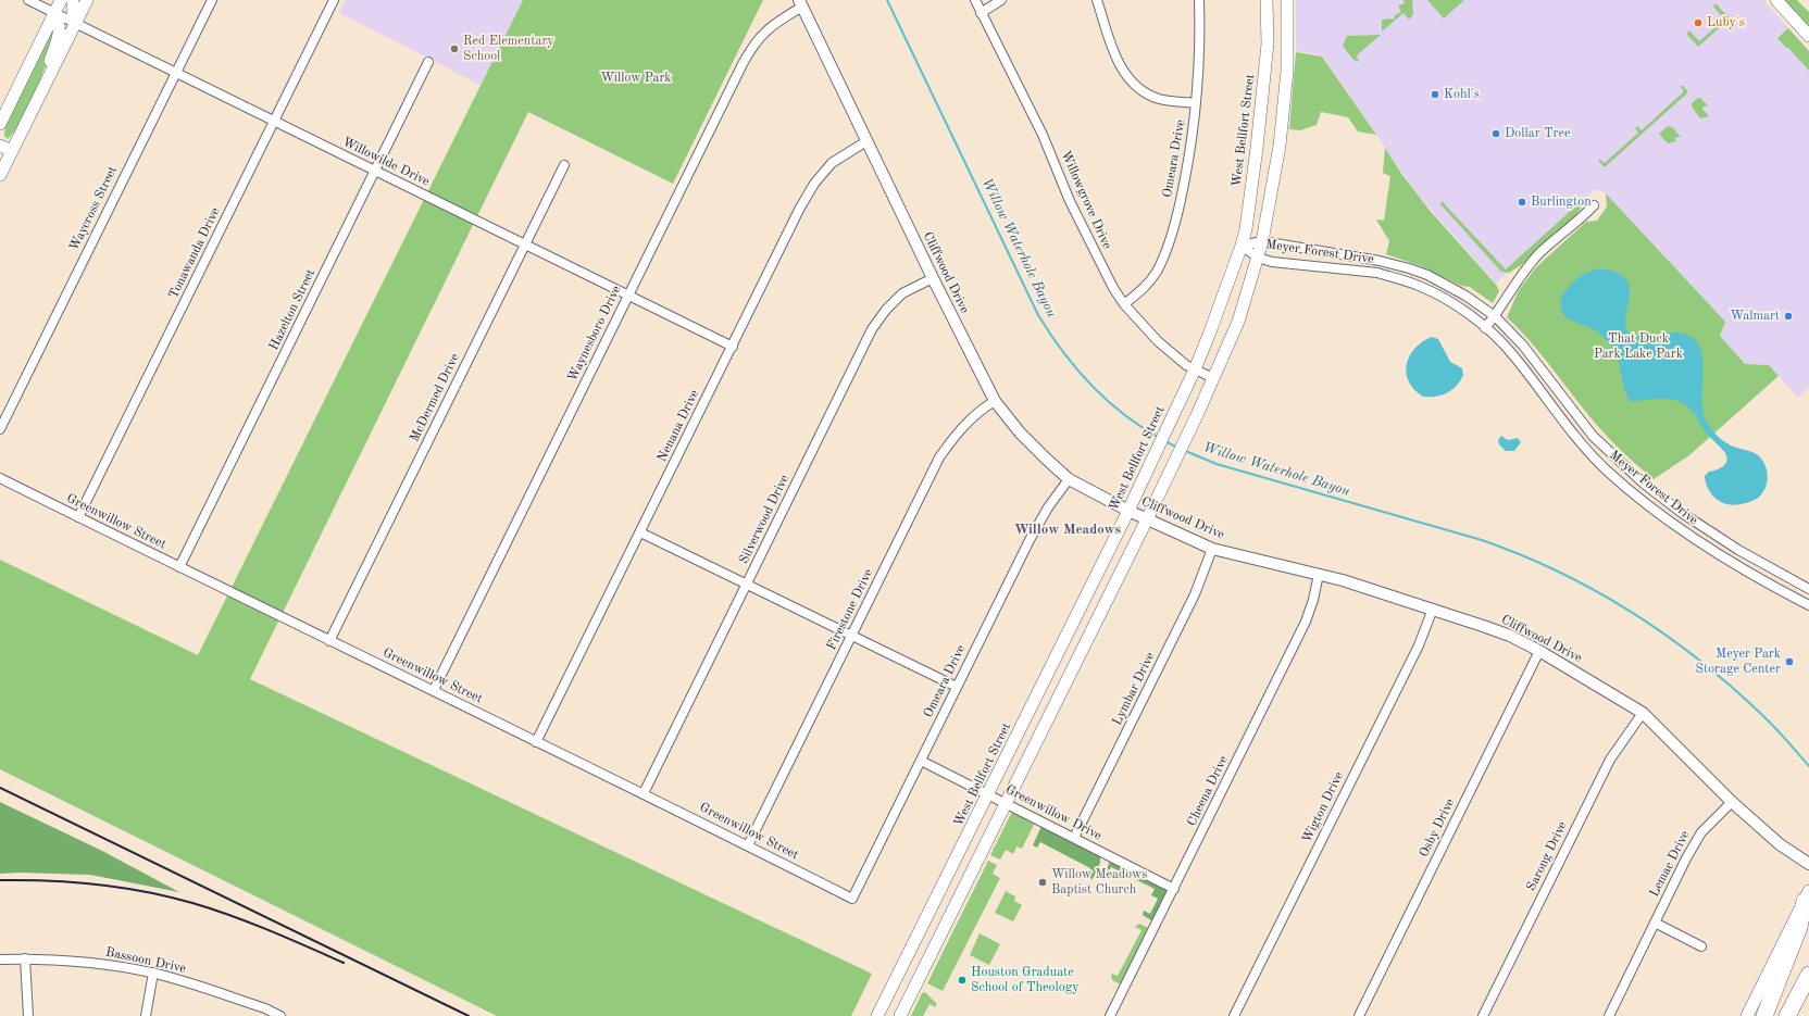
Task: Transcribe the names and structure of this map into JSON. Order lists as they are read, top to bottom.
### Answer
{
  "streets": {
    "main road": ["West Bellfort Street"],
    "street": [
      "Omeara Drive",
      "Willowilde Drive",
      "Willowgrove Drive",
      "Waycross Street",
      "Meyer Forest Drive",
      "Tonawanda Drive",
      "Cliffwood Drive",
      "Hazelton Street",
      "Waynesboro Drive",
      "McDermed Drive",
      "Nenana Drive",
      "Silverwood Drive",
      "Greenwillow Street",
      "Firestone Drive",
      "Lymbar Drive",
      "Cheena Drive",
      "Wigton Drive",
      "Greenwillow Drive",
      "Osby Drive",
      "Sarong Drive",
      "Lemac Drive",
      "Bassoon Drive"
    ]
  },
  "crossings": [
    ["West Bellfort Street", "Willowgrove Drive"],
    ["West Bellfort Street", "Meyer Forest Drive"],
    ["West Bellfort Street", "Cliffwood Drive"],
    ["West Bellfort Street", "Greenwillow Drive"],
    ["Omeara Drive", "Willowgrove Drive"],
    ["Omeara Drive", "Cliffwood Drive"],
    ["Omeara Drive", "Greenwillow Street"],
    ["Omeara Drive", "Greenwillow Drive"],
    ["Willowilde Drive", "Waycross Street"],
    ["Willowilde Drive", "Tonawanda Drive"],
    ["Willowilde Drive", "Hazelton Street"],
    ["Willowilde Drive", "Waynesboro Drive"],
    ["Willowilde Drive", "McDermed Drive"],
    ["Willowilde Drive", "Nenana Drive"],
    ["Tonawanda Drive", "Greenwillow Street"],
    ["Cliffwood Drive", "Waynesboro Drive"],
    ["Cliffwood Drive", "Nenana Drive"],
    ["Cliffwood Drive", "Silverwood Drive"],
    ["Cliffwood Drive", "Firestone Drive"],
    ["Cliffwood Drive", "Lymbar Drive"],
    ["Cliffwood Drive", "Cheena Drive"],
    ["Cliffwood Drive", "Wigton Drive"],
    ["Cliffwood Drive", "Osby Drive"],
    ["Cliffwood Drive", "Sarong Drive"],
    ["Cliffwood Drive", "Lemac Drive"],
    ["Hazelton Street", "Greenwillow Street"],
    ["Waynesboro Drive", "Greenwillow Street"],
    ["McDermed Drive", "Greenwillow Street"],
    ["Nenana Drive", "Greenwillow Street"],
    ["Silverwood Drive", "Greenwillow Street"],
    ["Greenwillow Street", "Firestone Drive"],
    ["Lymbar Drive", "Greenwillow Drive"],
    ["Cheena Drive", "Greenwillow Drive"]
  ],
  "districts": ["Willow Meadows"],
  "water": ["Willow Waterhole Bayou"],
  "parks": ["Willow Park", "That Duck Park Lake Park"],
  "places": [
    "Luby's",
    "Red Elementary School",
    "Kohl's",
    "Dollar Tree",
    "Burlington",
    "Walmart",
    "Meyer Park Storage Center",
    "Willow Meadows Baptist Church",
    "Houston Graduate School of Theology"
  ]
}
